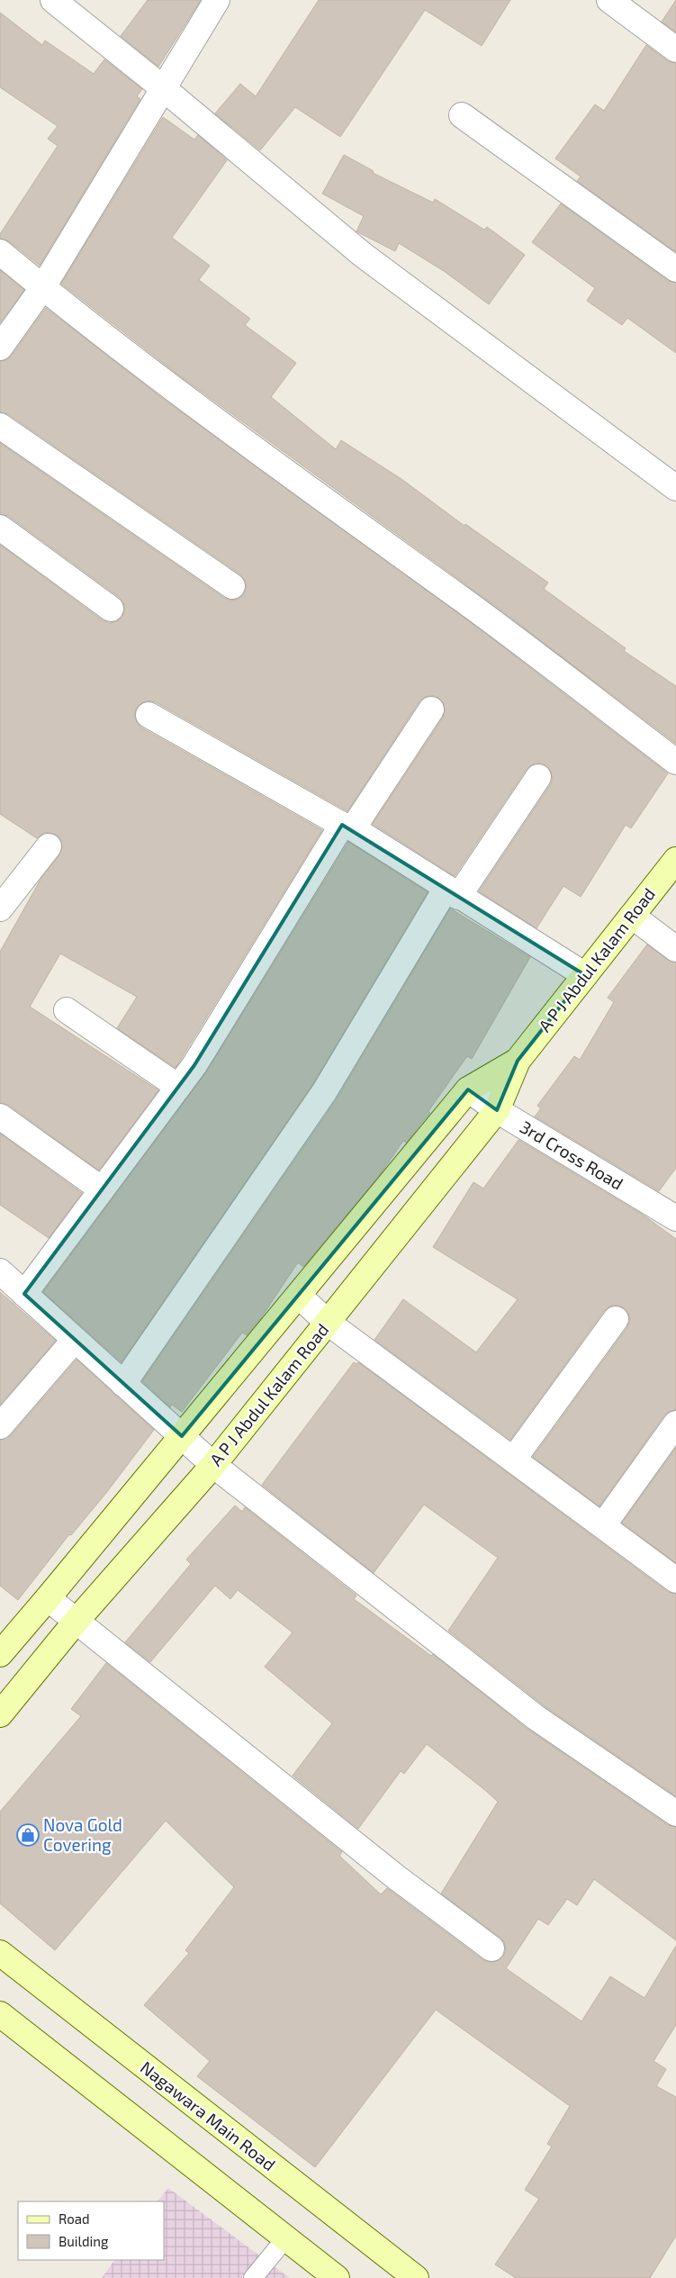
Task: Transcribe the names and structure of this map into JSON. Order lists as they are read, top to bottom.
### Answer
{
  "streets": {
    "street": ["A P J Abdul Kalam Road", "3rd Cross Road", "Nagawara Main Road"]
  },
  "crossings": [
    ["A P J Abdul Kalam Road", "3rd Cross Road"]
  ],
  "places": {
    "shop": ["Nova Gold Covering"]
  },
  "legend": ["Road", "Building"]
}
